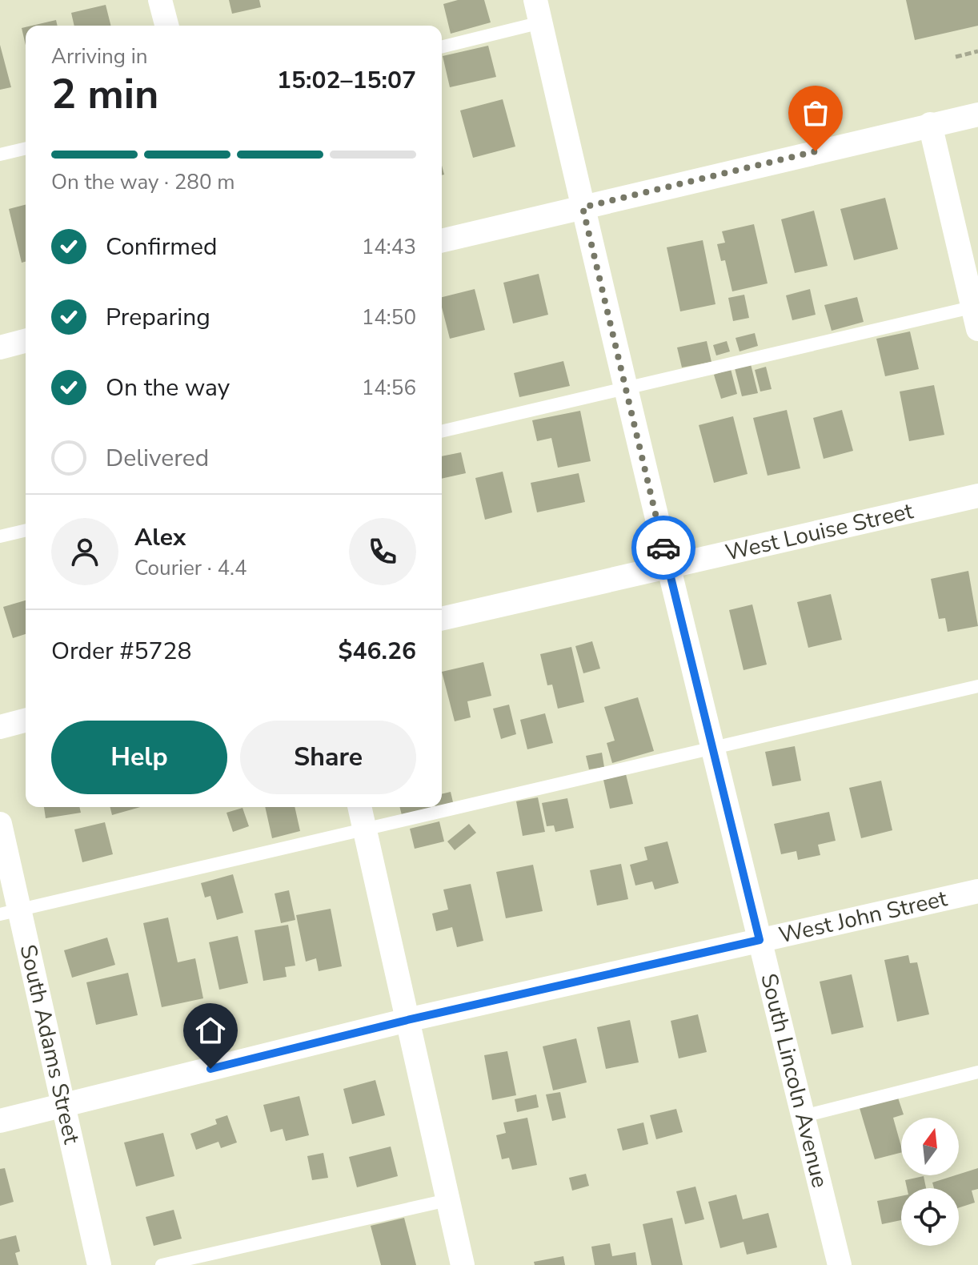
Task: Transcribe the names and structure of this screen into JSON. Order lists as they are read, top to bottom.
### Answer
{
  "streets": {
    "street": [
      "West Louise Street",
      "West John Street",
      "South Adams Street",
      "South Lincoln Avenue"
    ]
  },
  "crossings": [
    ["West Louise Street", "South Lincoln Avenue"],
    ["West John Street", "South Adams Street"],
    ["West John Street", "South Lincoln Avenue"]
  ],
  "north": "top",
  "page": {
    "heading": ["2 min", "Arriving in", "15:02–15:07"],
    "panel": [
      "Alex",
      "Courier · 4.4",
      "Order #5728",
      "$46.26"
    ],
    "bar": "On the way · 280 m",
    "list": [
      ["Confirmed", "14:43"],
      ["Preparing", "14:50"],
      ["On the way", "14:56"],
      "Delivered"
    ],
    "buttons": ["Help", "Share"]
  }
}
